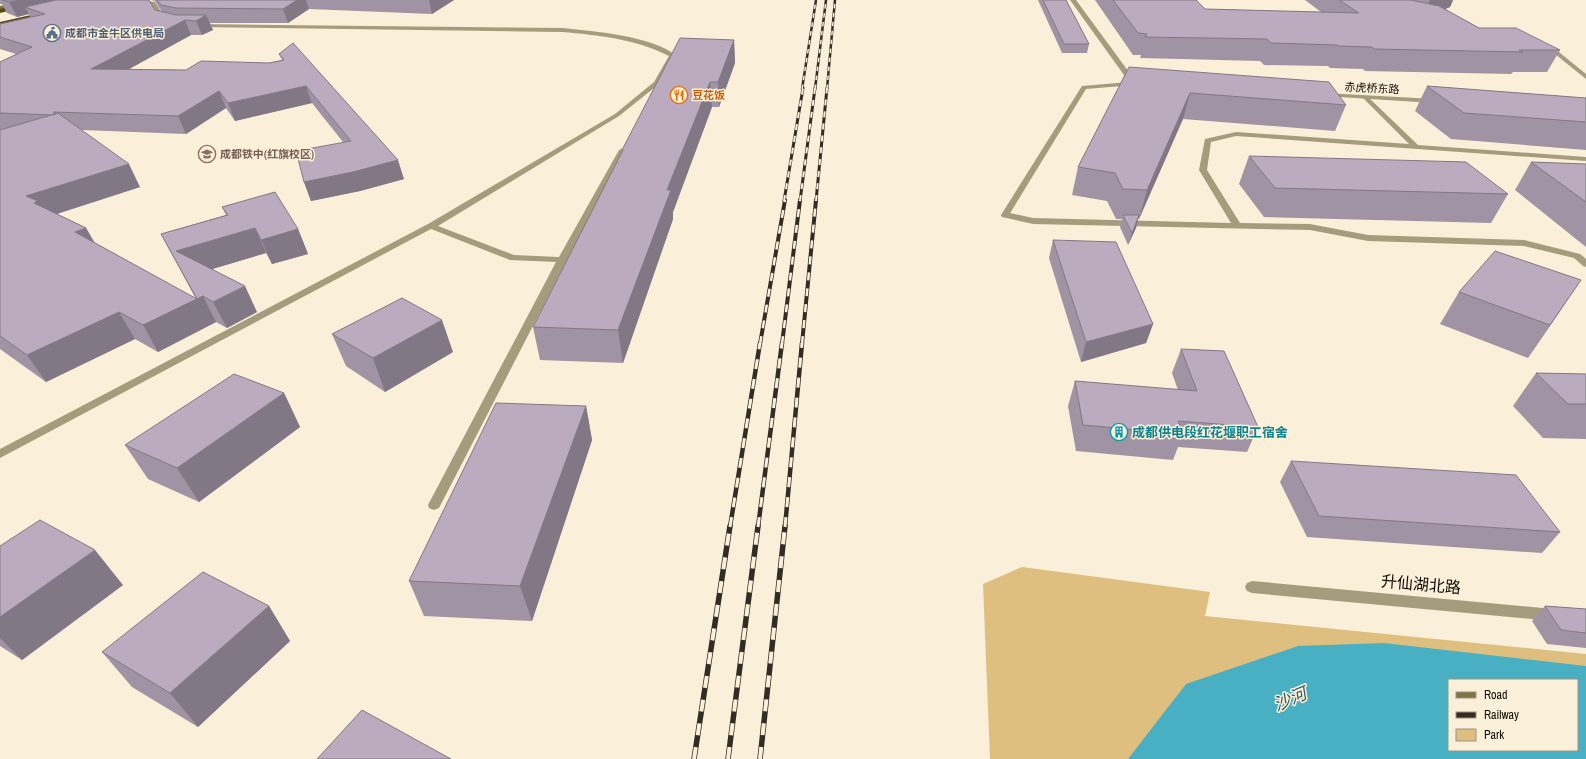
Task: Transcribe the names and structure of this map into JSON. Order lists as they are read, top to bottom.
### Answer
{
  "streets": {
    "street": ["赤虎桥东路", "升仙湖北路"]
  },
  "water": ["沙河"],
  "places": {
    "public building": ["成都市金牛区供电局"],
    "restaurant": ["豆花饭"],
    "school or university": ["成都铁中(红旗校区)"],
    "building": ["成都供电段红花堰职工宿舍"]
  },
  "legend": ["Road", "Railway", "Park"]
}
